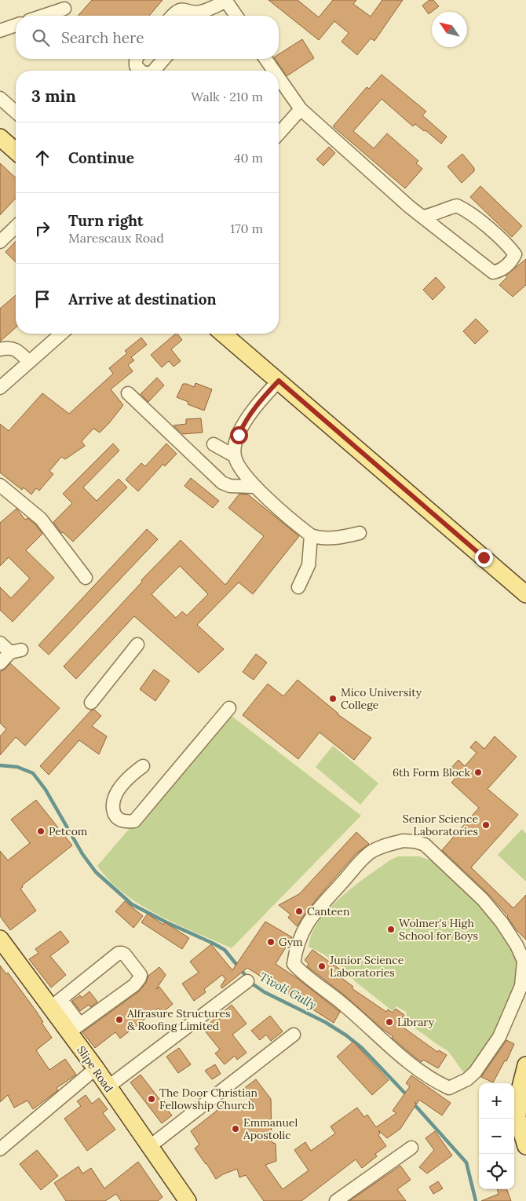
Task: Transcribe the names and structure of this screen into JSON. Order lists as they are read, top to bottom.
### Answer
{
  "streets": {
    "main road": ["Slipe Road"]
  },
  "water": ["Tivoli Gully"],
  "places": [
    "Mico University College",
    "6th Form Block",
    "Senior Science Laboratories",
    "Petcom",
    "Canteen",
    "Wolmer's High School for Boys",
    "Gym",
    "Junior Science Laboratories",
    "Alfrasure Structures & Roofing Limited",
    "Library",
    "The Door Christian Fellowship Church",
    "Emmanuel Apostolic"
  ],
  "north": "top left",
  "page": {
    "search": "Search here",
    "heading": ["3 min", "Walk · 210 m"],
    "list": [
      ["Continue", "40 m"],
      ["Turn right", "Marescaux Road", "170 m"],
      "Arrive at destination"
    ],
    "map_buttons": ["+", "−"]
  }
}
